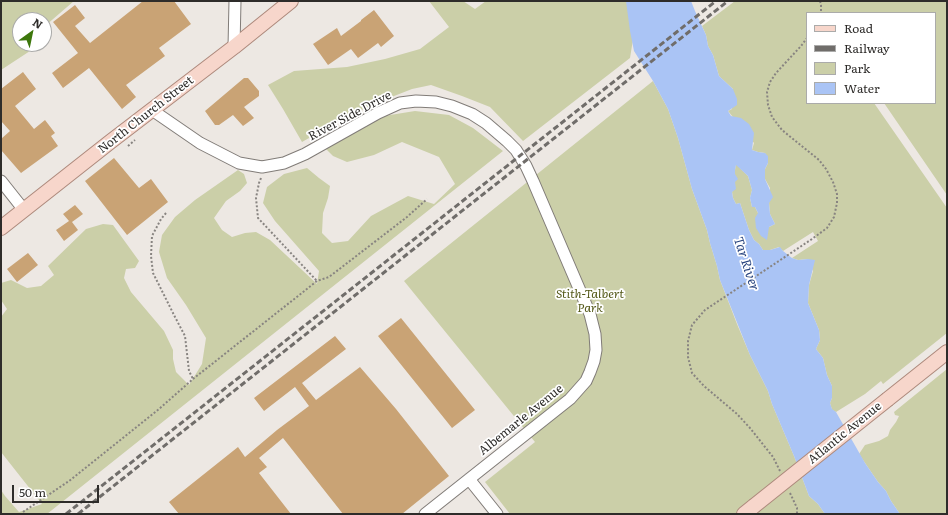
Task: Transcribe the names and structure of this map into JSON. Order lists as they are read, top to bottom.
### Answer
{
  "streets": {
    "main road": ["North Church Street", "Atlantic Avenue"],
    "street": ["River Side Drive", "Albemarle Avenue"]
  },
  "crossings": [
    ["North Church Street", "River Side Drive"],
    ["River Side Drive", "Albemarle Avenue"]
  ],
  "water": ["Tar River"],
  "parks": ["Stith-Talbert Park"],
  "legend": [
    "Road",
    "Railway",
    "Park",
    "Water"
  ],
  "scale_bar": "50 m",
  "north": "top right"
}
